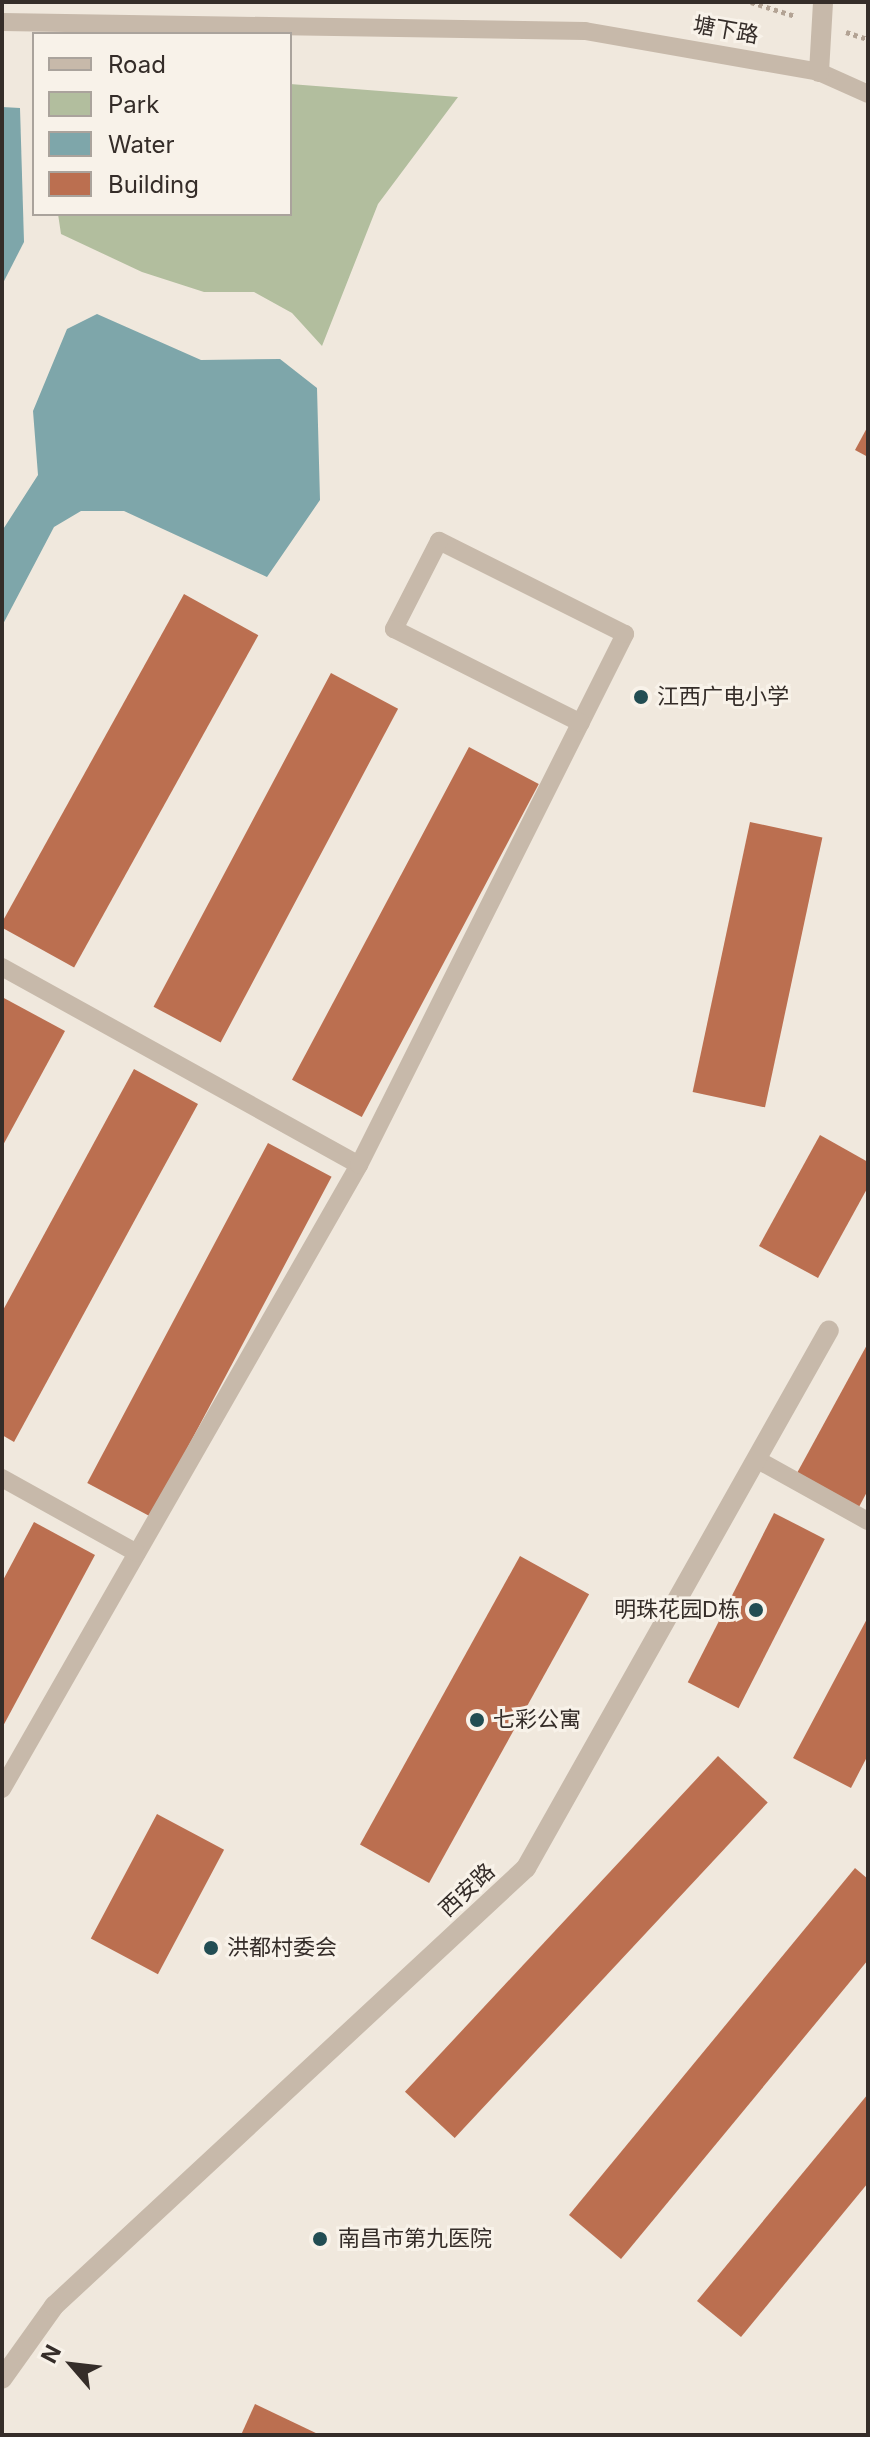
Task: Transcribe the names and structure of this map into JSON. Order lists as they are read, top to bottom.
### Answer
{
  "streets": {
    "street": ["西安路"],
    "lane": ["塘下路"]
  },
  "places": [
    "江西广电小学",
    "明珠花园D栋",
    "七彩公寓",
    "洪都村委会",
    "南昌市第九医院"
  ],
  "legend": [
    "Road",
    "Park",
    "Water",
    "Building"
  ],
  "north": "top left"
}
